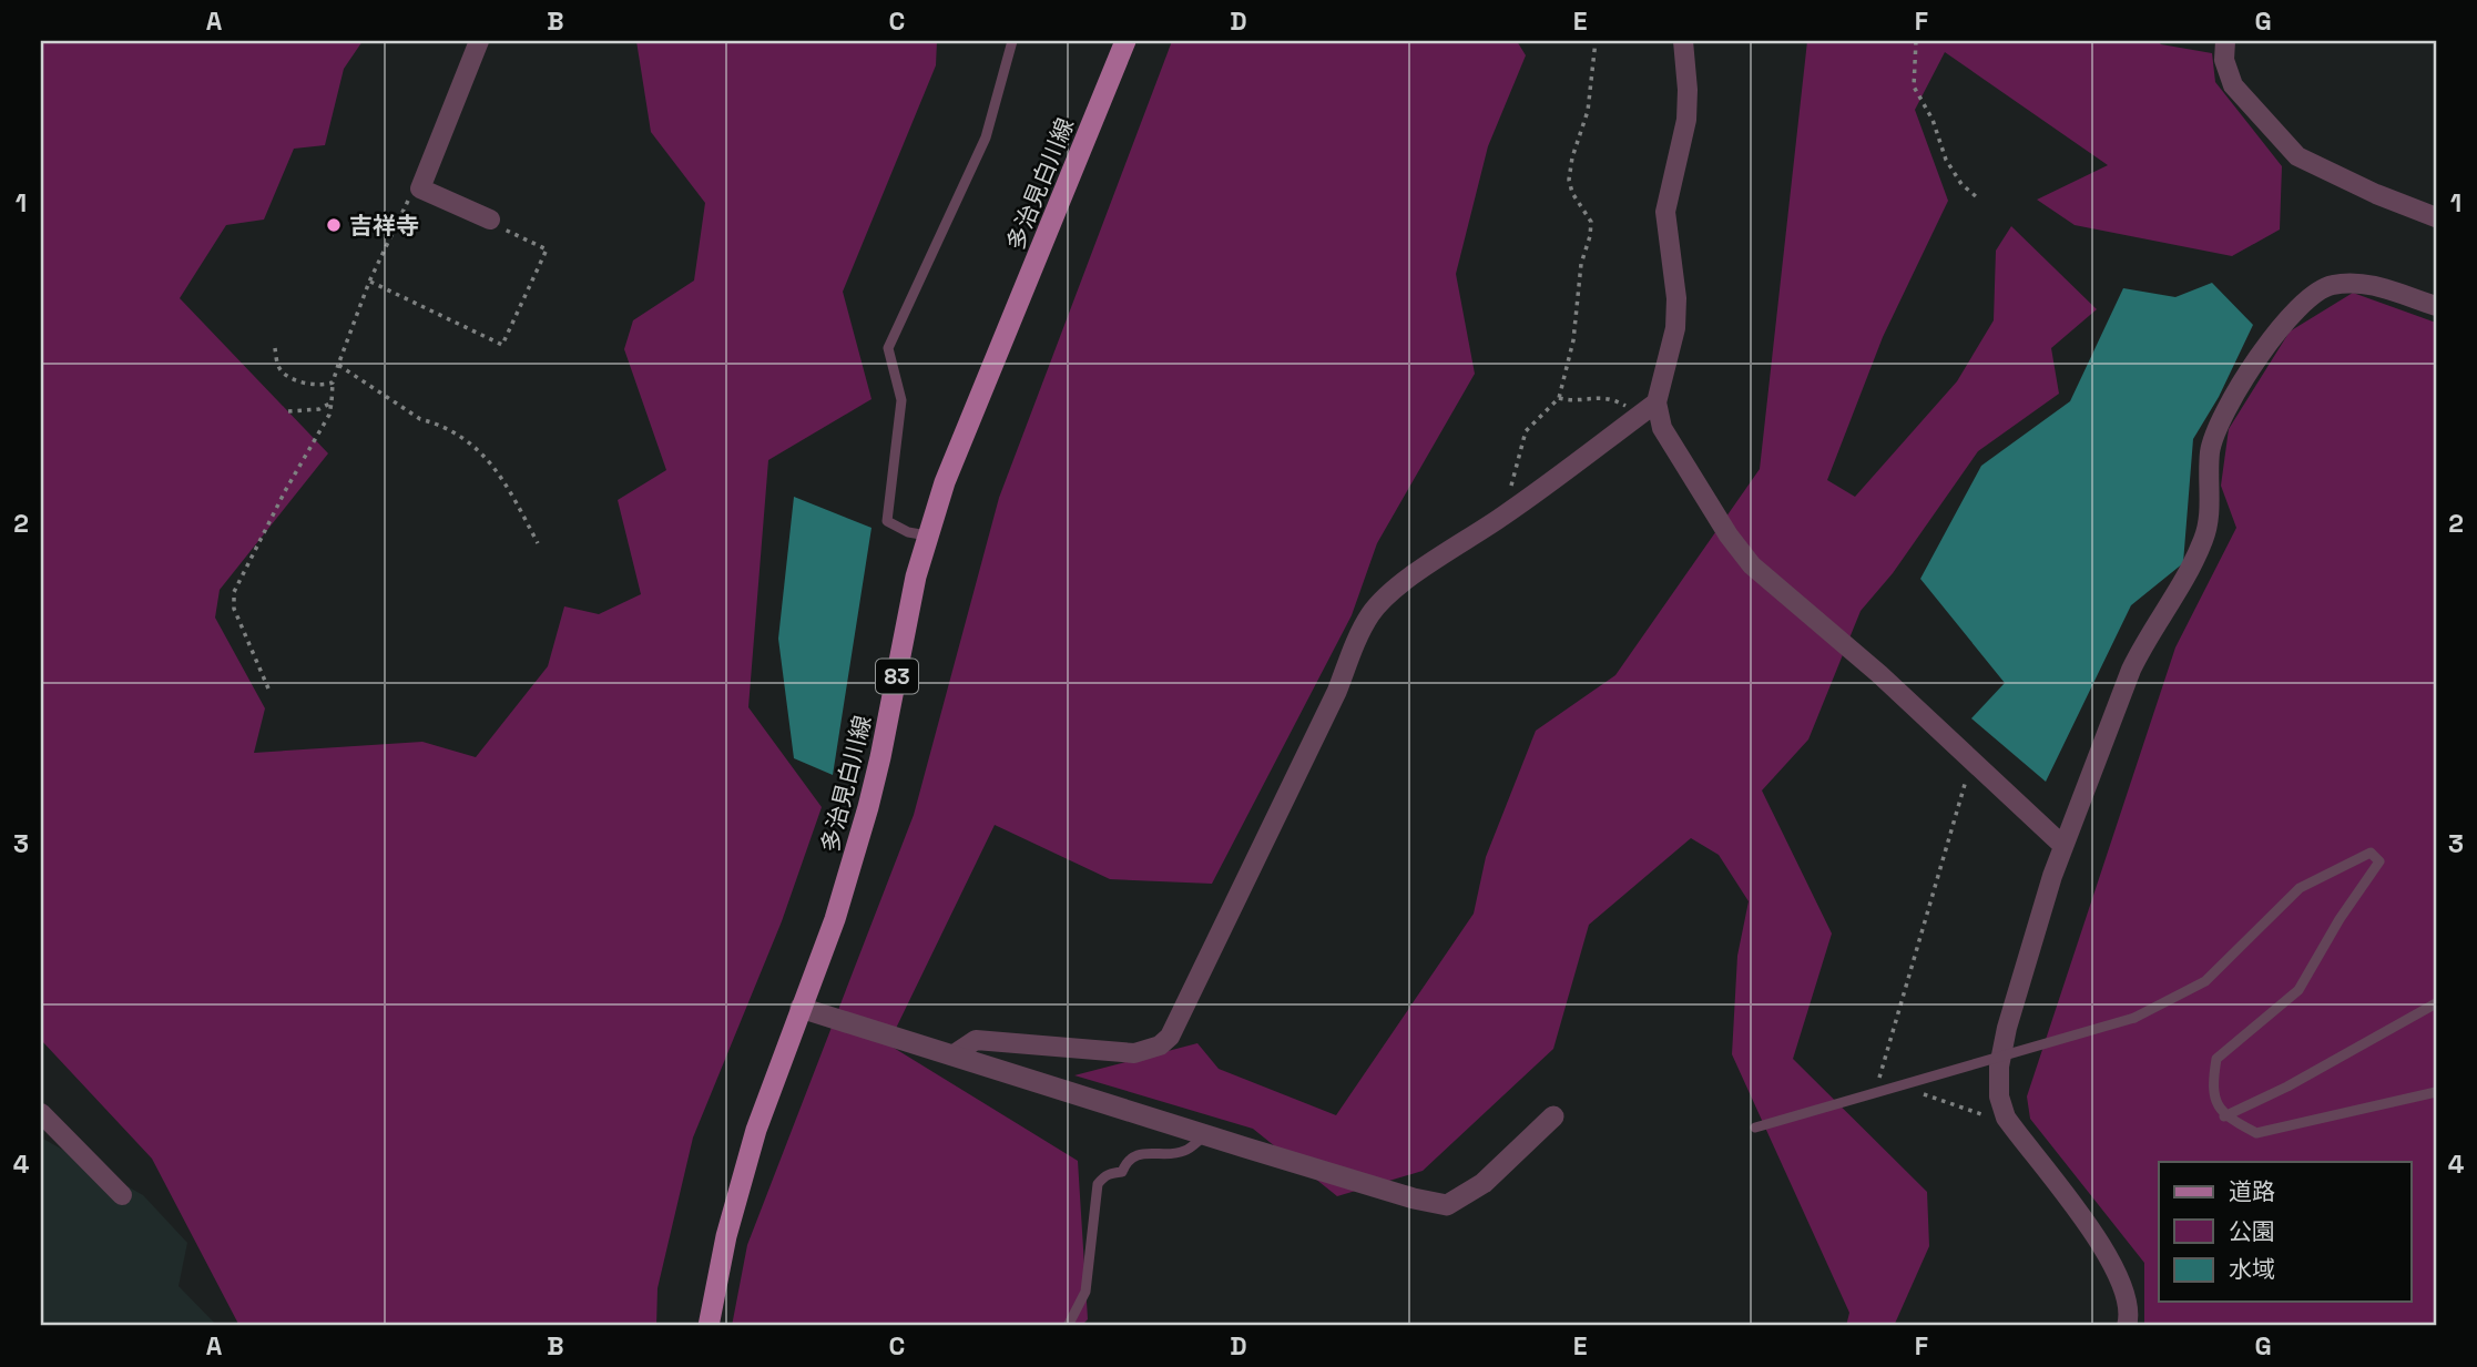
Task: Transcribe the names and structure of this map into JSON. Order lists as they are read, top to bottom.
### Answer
{
  "streets": {
    "main road": ["多治見白川線", "83"]
  },
  "places": ["吉祥寺"],
  "legend": ["道路", "公園", "水域"],
  "grid": {
    "columns": [
      "A",
      "B",
      "C",
      "D",
      "E",
      "F",
      "G"
    ],
    "rows": [
      "1",
      "2",
      "3",
      "4"
    ]
  }
}
